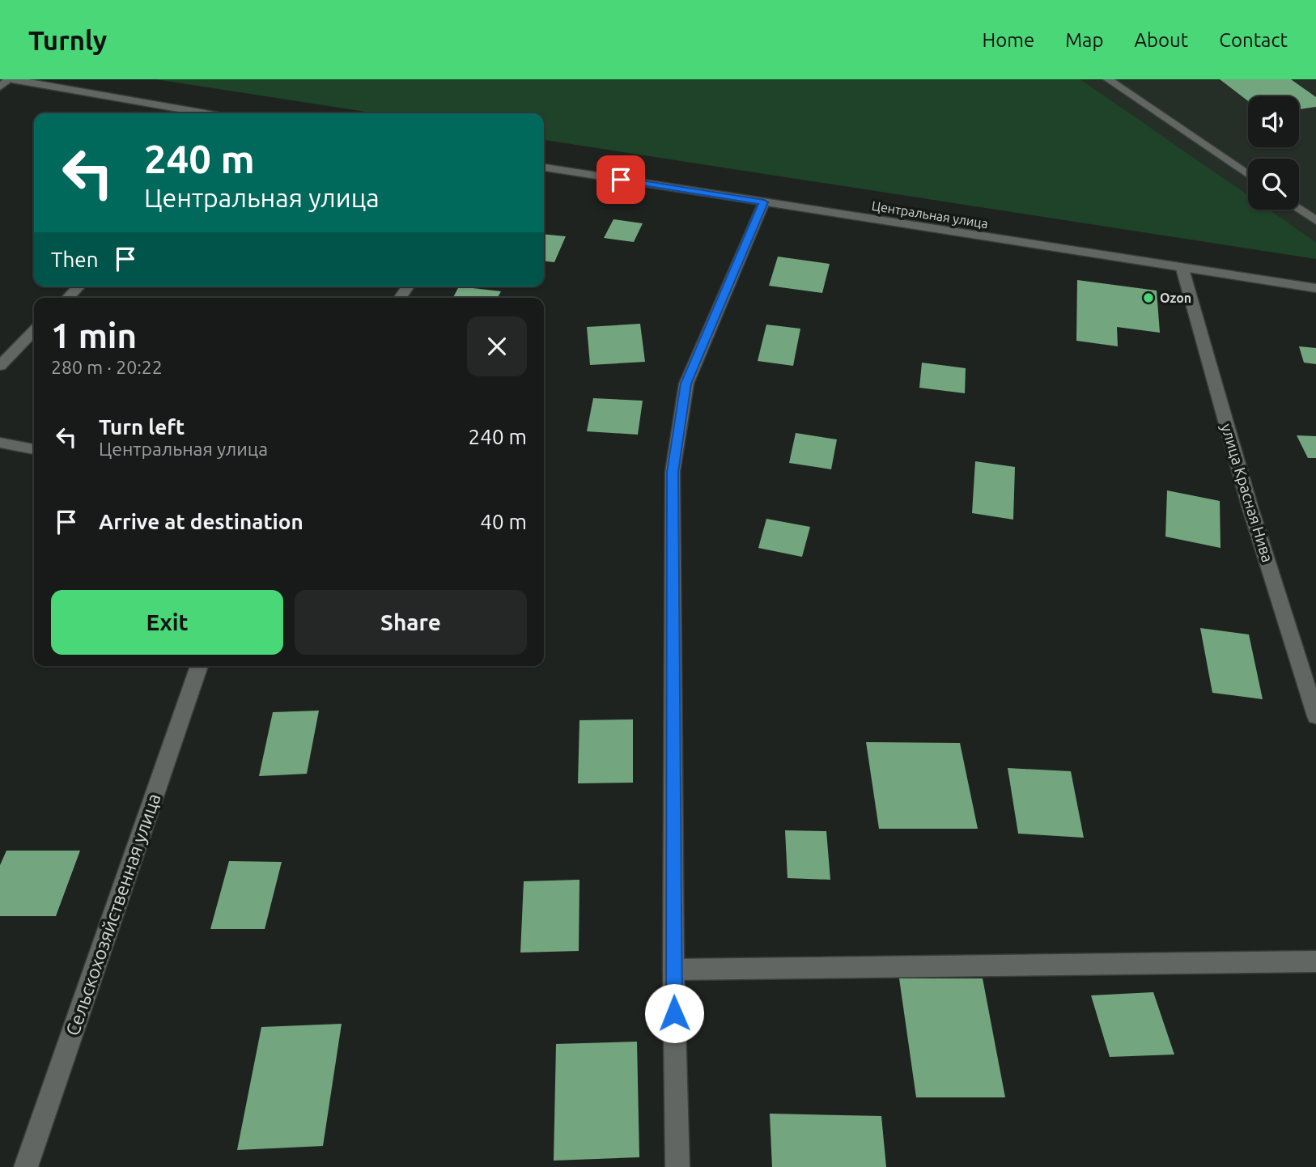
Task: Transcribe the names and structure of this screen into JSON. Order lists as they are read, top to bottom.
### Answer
{
  "streets": {
    "street": ["Центральная улица", "улица Красная Нива", "Сельскохозяйственная улица"]
  },
  "crossings": [
    ["Центральная улица", "улица Красная Нива"]
  ],
  "places": ["Ozon"],
  "page": {
    "header": "Turnly",
    "nav": [
      "Home",
      "Map",
      "About",
      "Contact"
    ],
    "turn": ["240 m", "Центральная улица"],
    "then": "Then",
    "heading": ["1 min", "280 m · 20:22"],
    "list": [
      {
        "name": "Turn left",
        "note": "Центральная улица",
        "value": "240 m"
      },
      {
        "name": "Arrive at destination",
        "value": "40 m"
      }
    ],
    "buttons": ["Exit", "Share"]
  }
}
